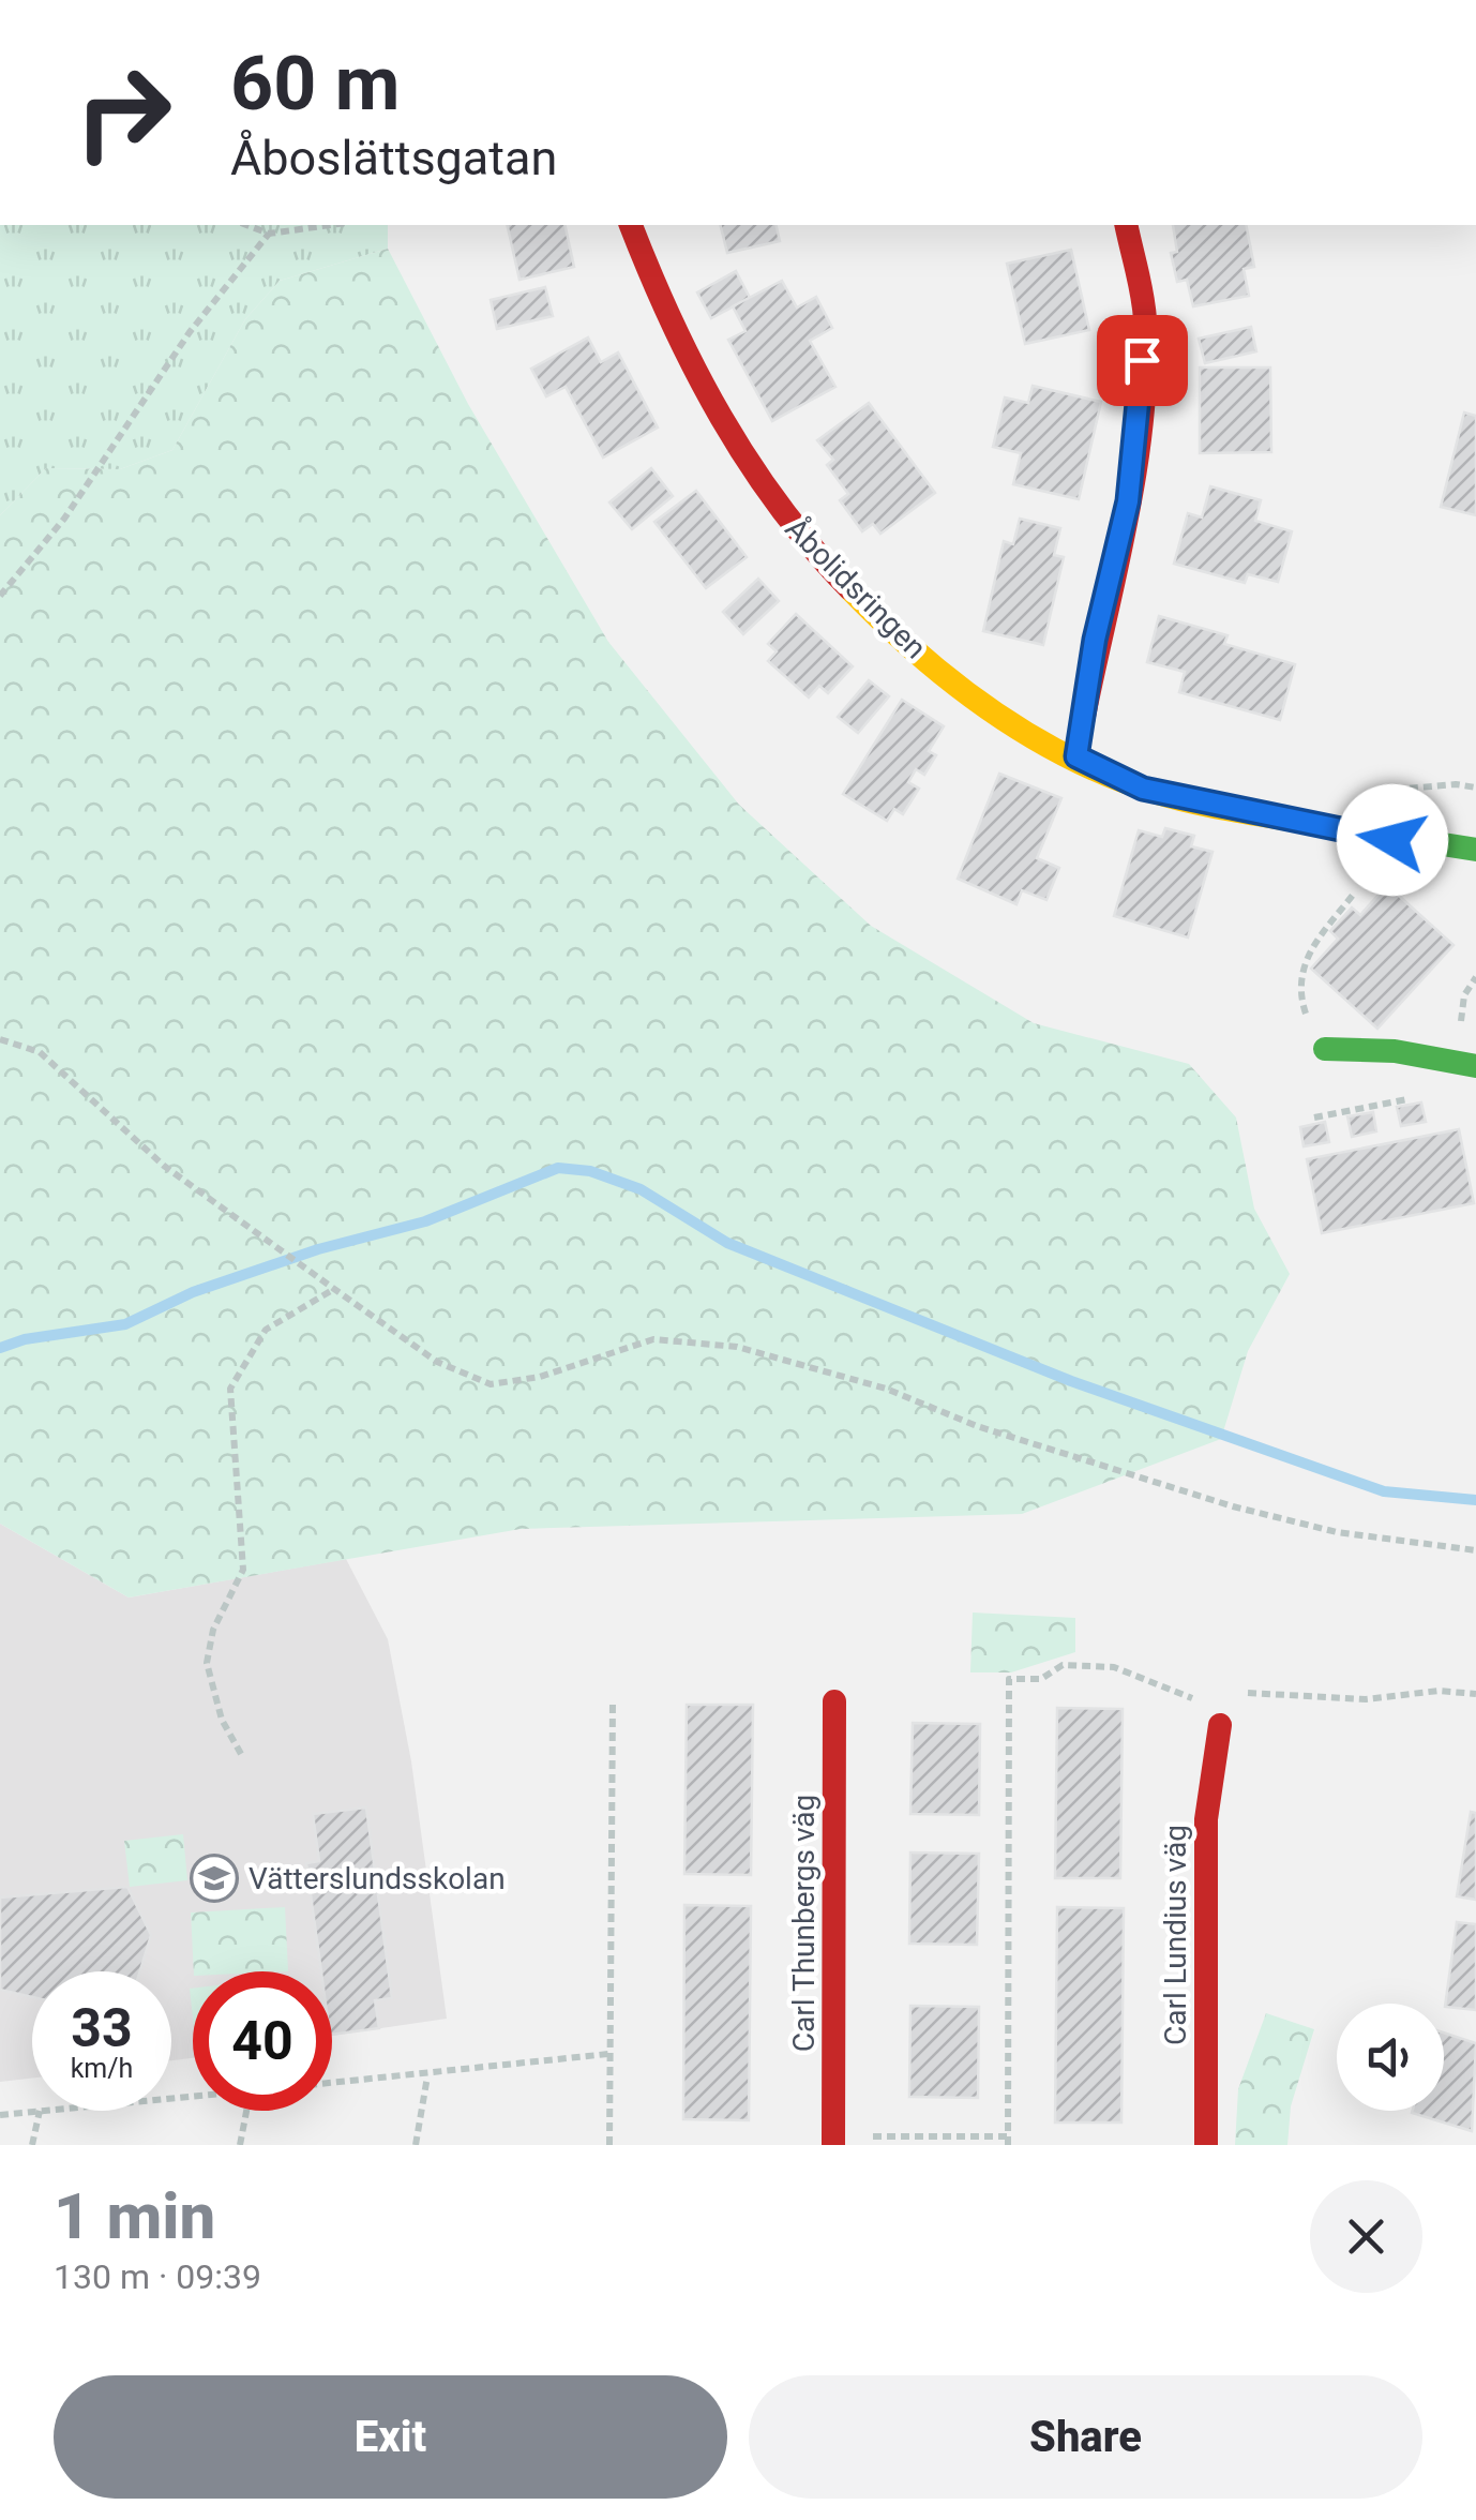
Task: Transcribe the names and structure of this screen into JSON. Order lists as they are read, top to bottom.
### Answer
{
  "streets": {
    "street": ["Åbolidsringen", "Carl Thunbergs väg", "Carl Lundius väg"]
  },
  "places": {
    "school or university": ["Vätterslundsskolan"]
  },
  "page": {
    "turn": ["60 m", "Åboslättsgatan"],
    "speed": "33 km/h",
    "limit": "40",
    "heading": ["1 min", "130 m · 09:39"],
    "buttons": ["Exit", "Share"]
  }
}
